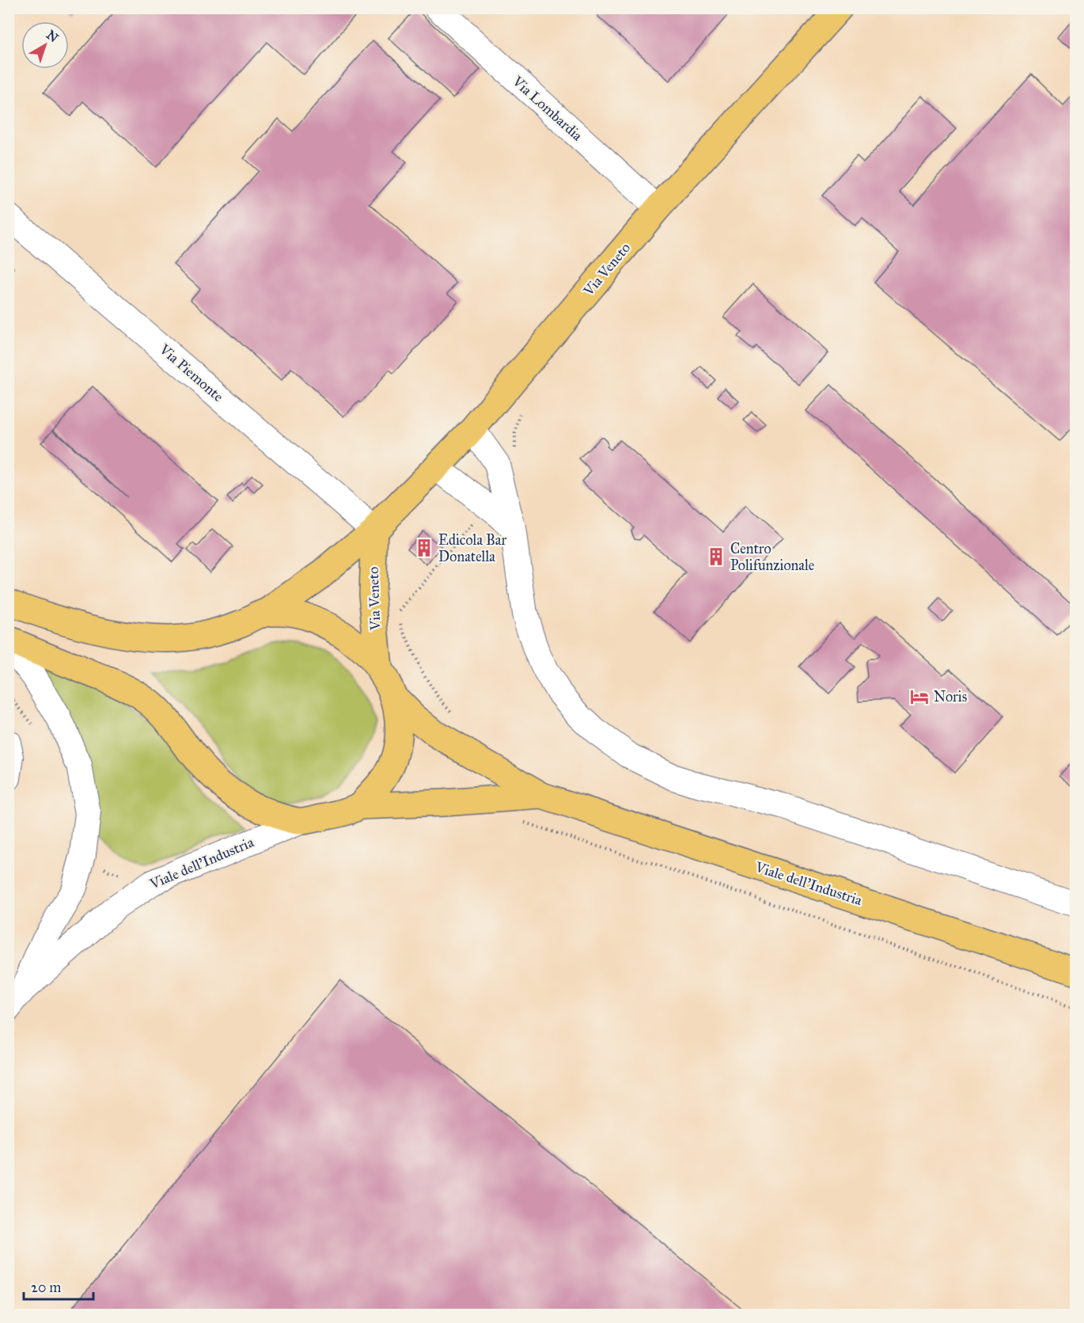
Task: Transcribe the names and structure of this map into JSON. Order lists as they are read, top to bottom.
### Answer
{
  "streets": {
    "main road": ["Via Veneto", "Viale dell'Industria"],
    "street": ["Via Lombardia", "Via Piemonte"]
  },
  "crossings": [
    ["Via Lombardia", "Via Veneto"],
    ["Via Veneto", "Via Piemonte"],
    ["Via Veneto", "Viale dell'Industria"]
  ],
  "places": {
    "building": ["Edicola Bar Donatella", "Centro Polifunzionale"],
    "hotel": ["Noris"]
  },
  "scale_bar": "20 m",
  "north": "top right"
}
